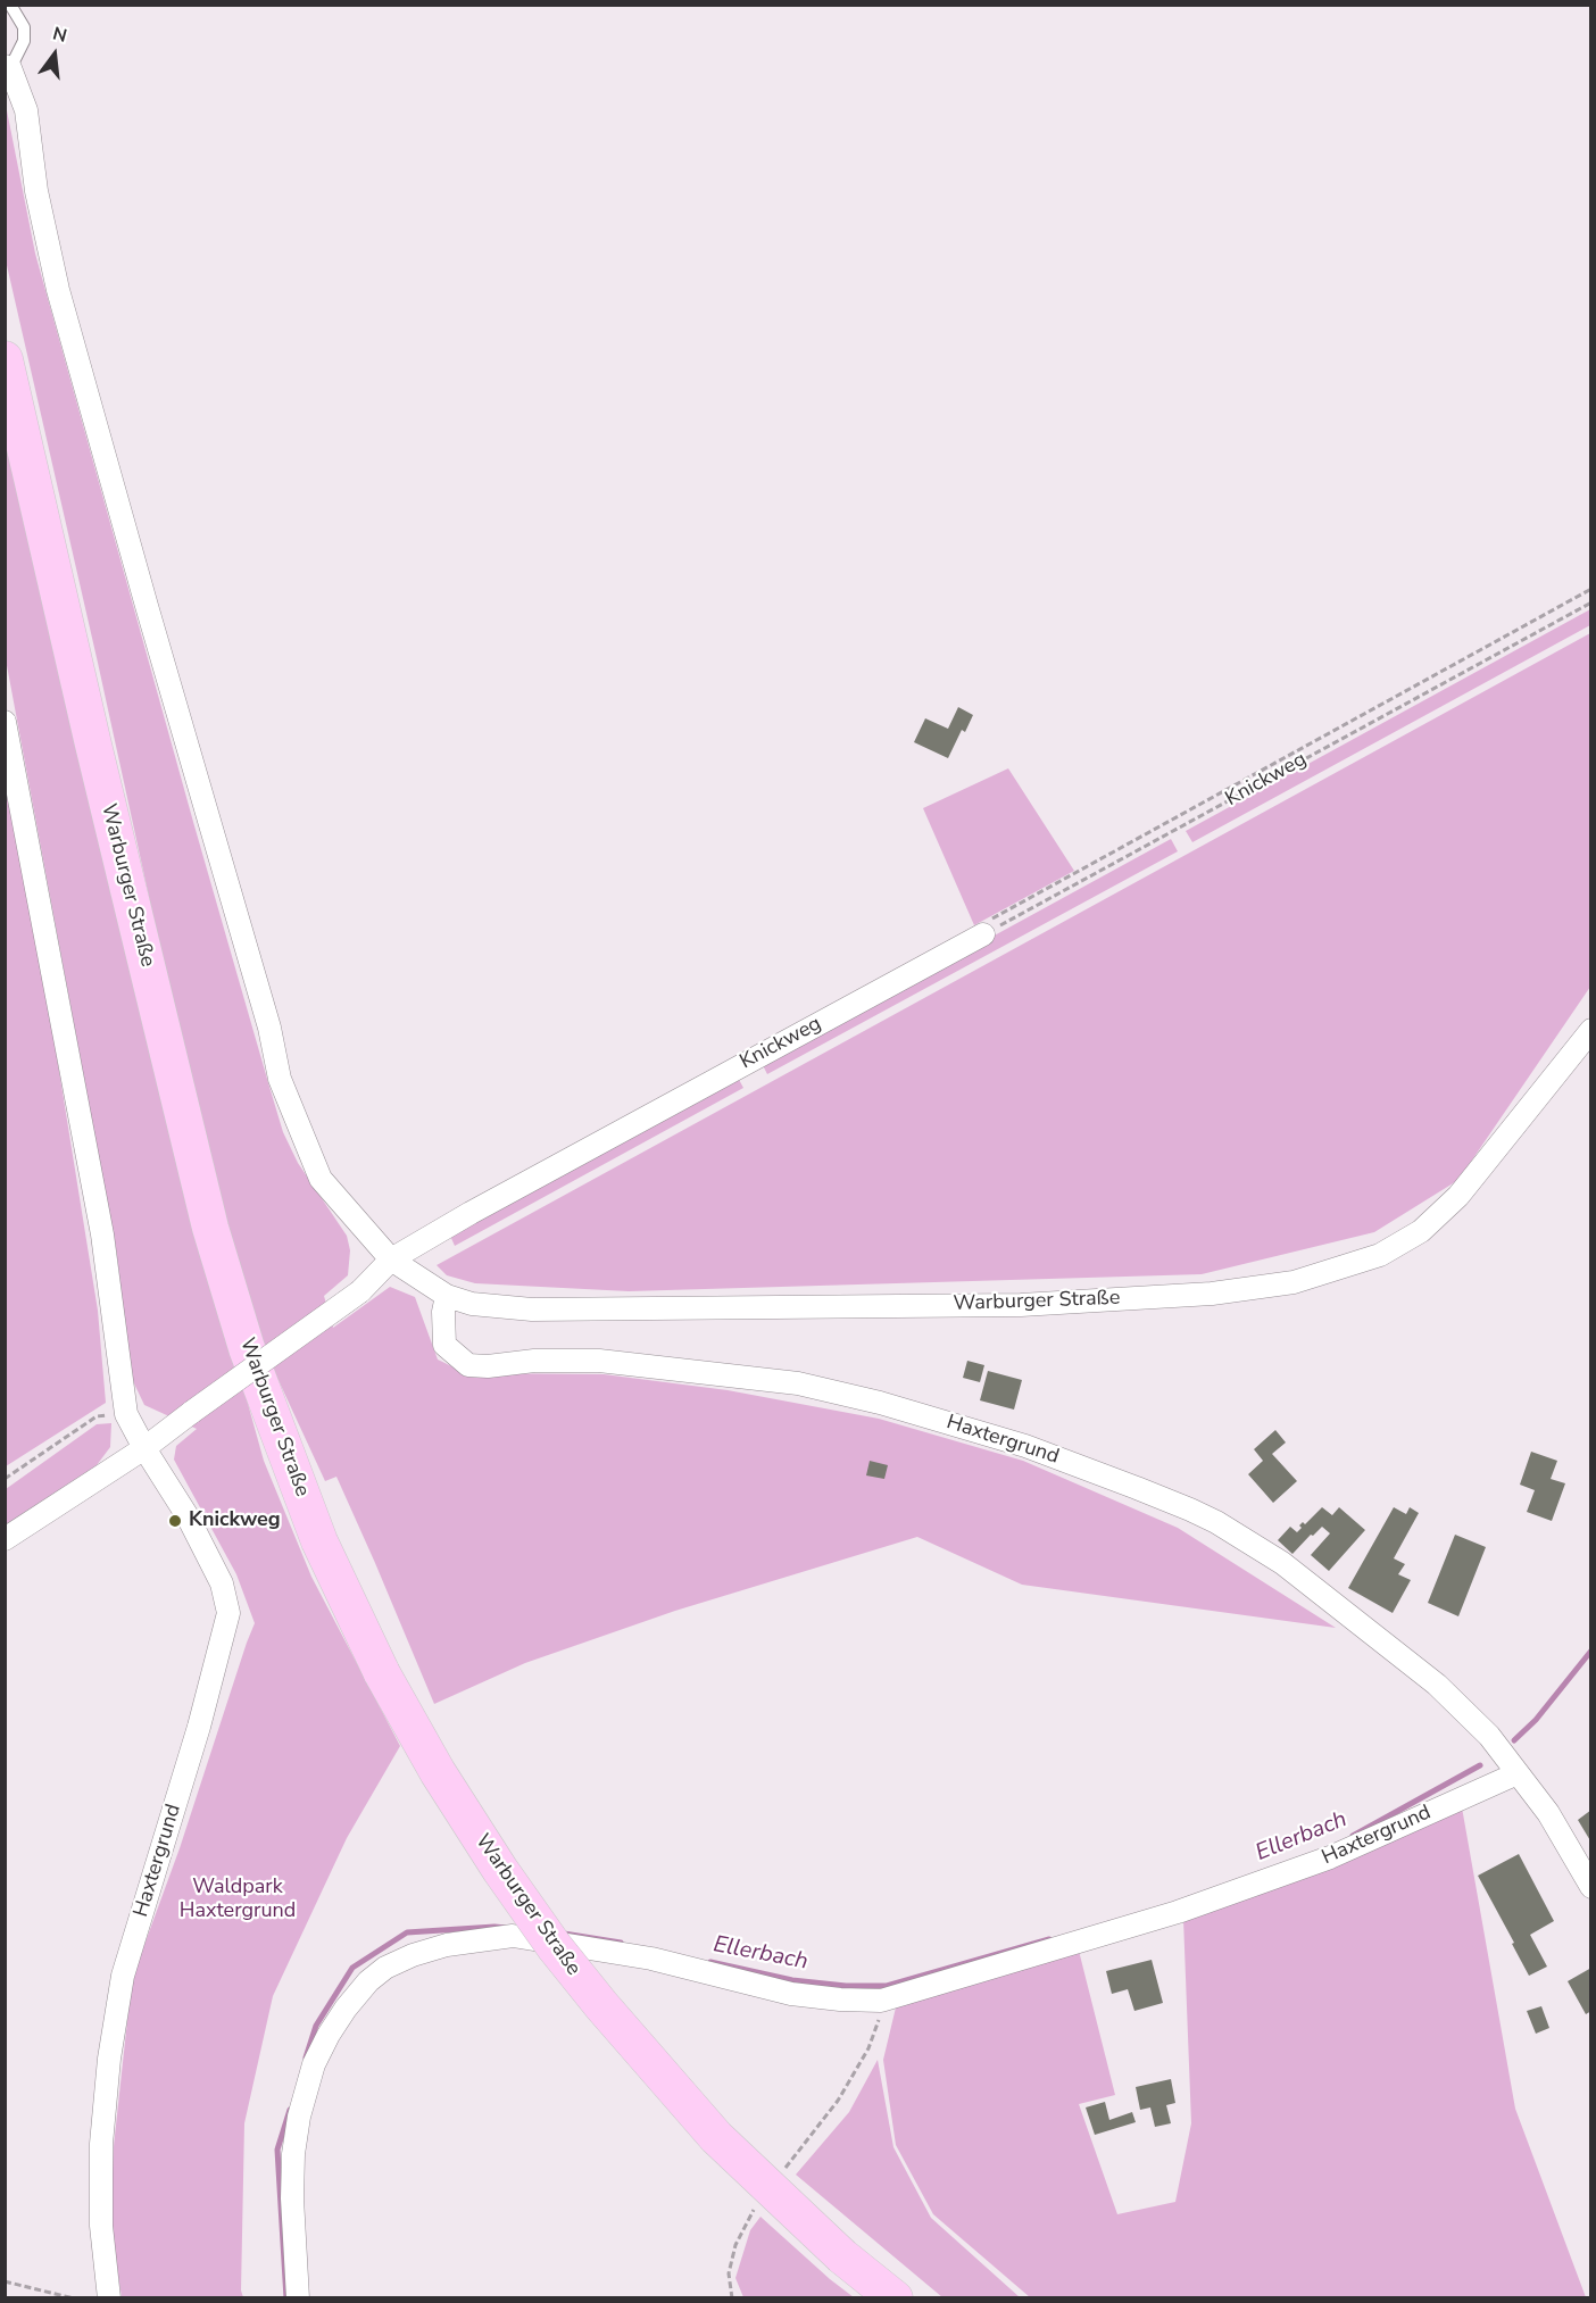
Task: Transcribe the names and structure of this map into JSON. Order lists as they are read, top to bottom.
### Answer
{
  "streets": {
    "main road": ["Warburger Straße"],
    "street": ["Knickweg", "Haxtergrund"]
  },
  "crossings": [
    ["Knickweg", "Warburger Straße"],
    ["Knickweg", "Haxtergrund"],
    ["Warburger Straße", "Haxtergrund"]
  ],
  "water": ["Ellerbach"],
  "parks": ["Waldpark Haxtergrund"],
  "places": ["Knickweg"],
  "north": "top"
}
